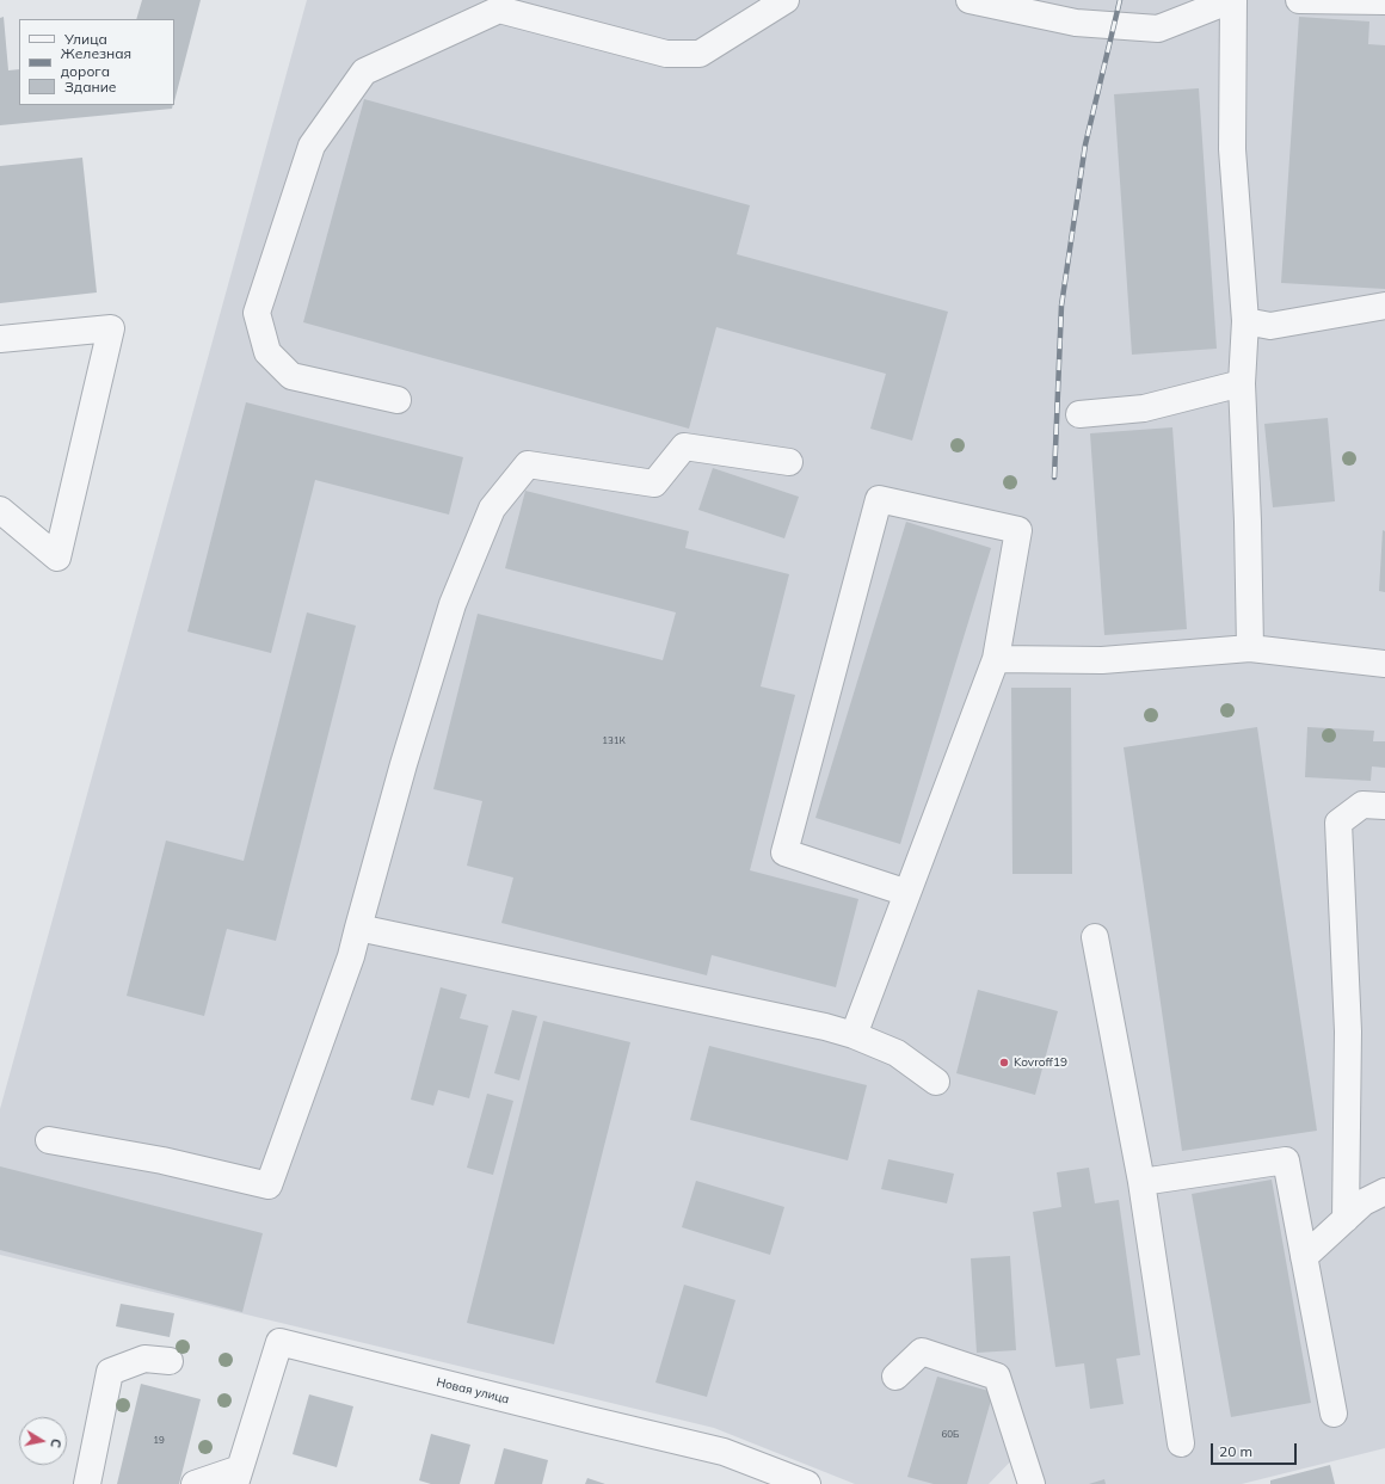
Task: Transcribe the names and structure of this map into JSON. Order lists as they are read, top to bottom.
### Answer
{
  "streets": {
    "street": ["Новая улица"]
  },
  "places": ["Kovroff19"],
  "house_numbers": ["131К", "60Б", "19"],
  "legend": ["Улица", "Железная дорога", "Здание"],
  "scale_bar": "20 m",
  "north": "right"
}
